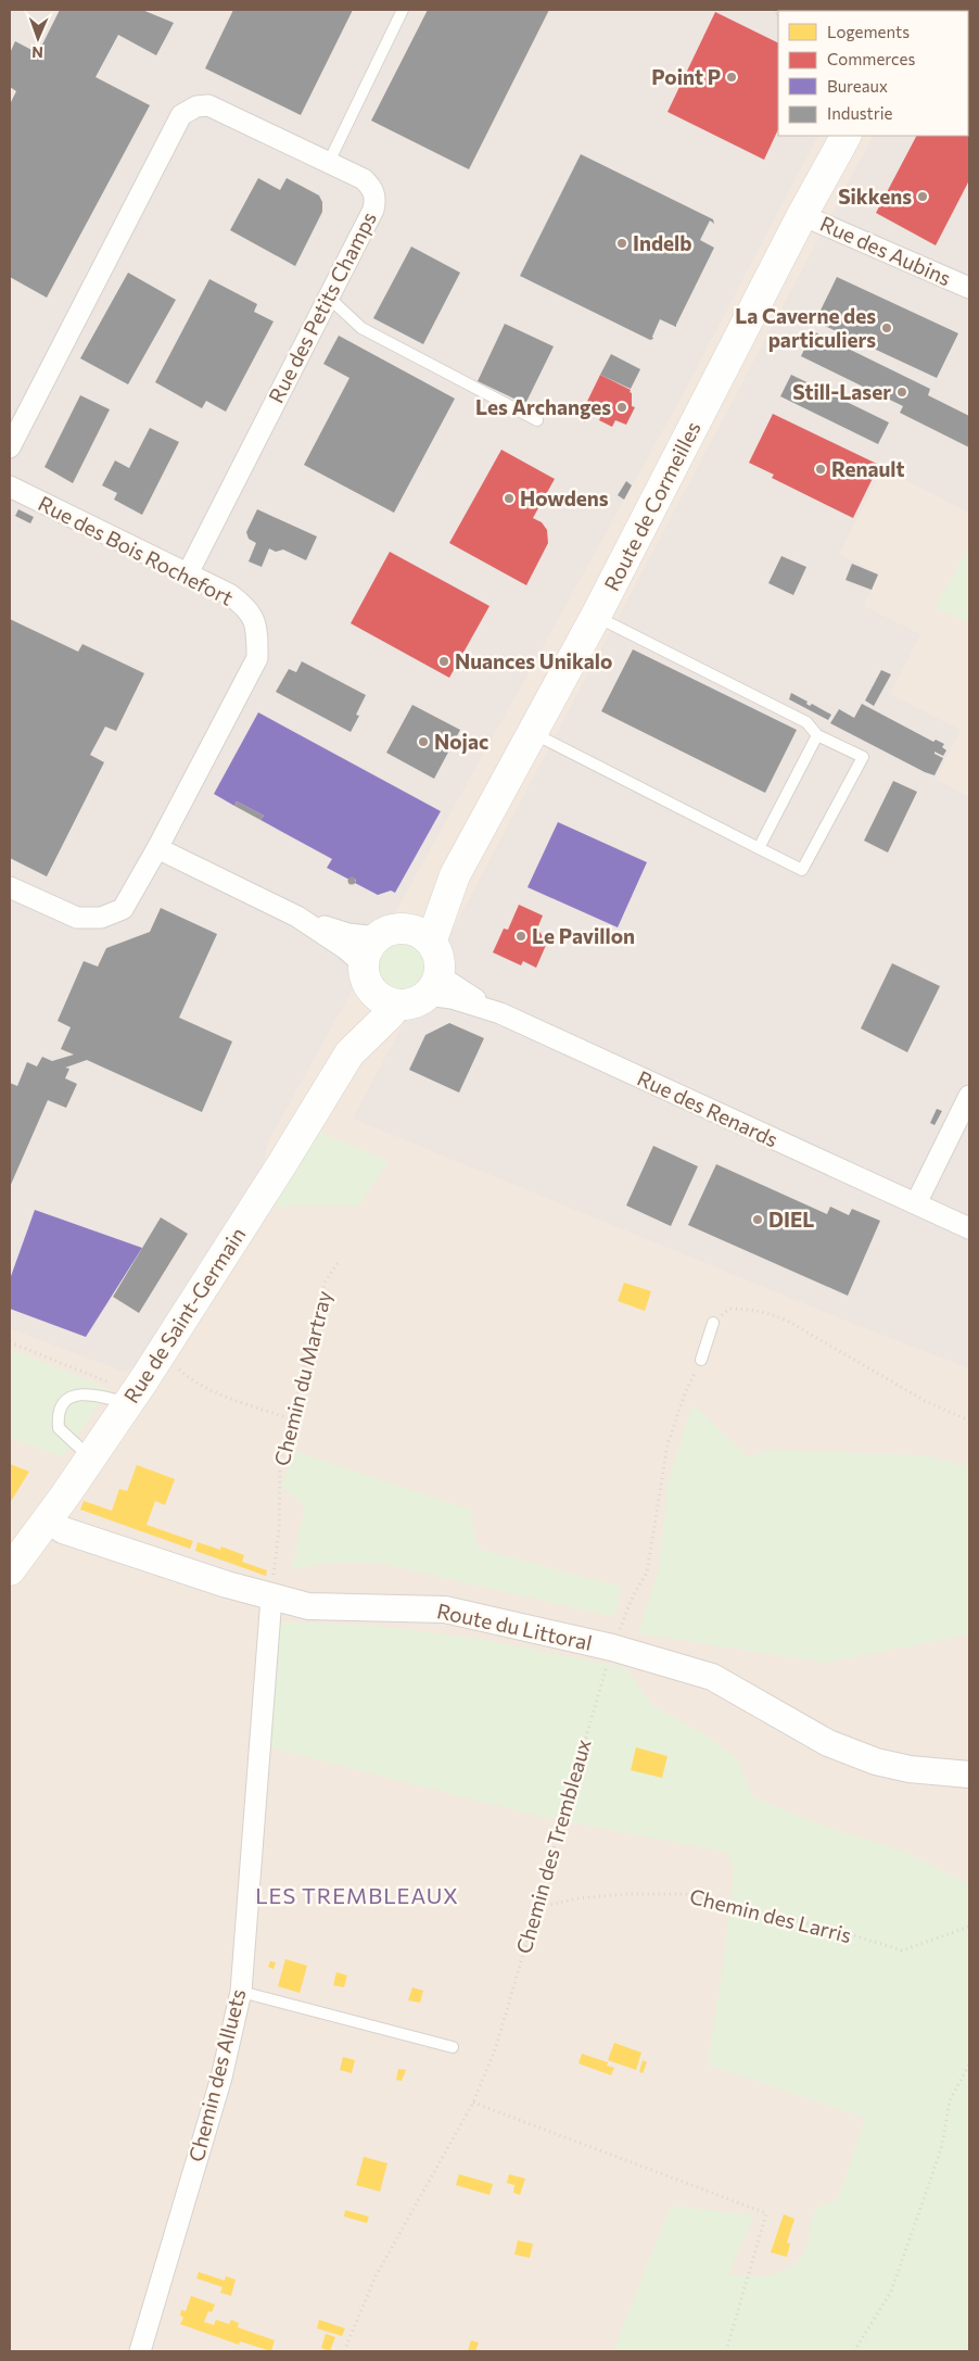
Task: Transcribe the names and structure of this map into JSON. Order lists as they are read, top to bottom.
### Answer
{
  "streets": {
    "main road": ["Route de Cormeilles", "Rue de Saint-Germain"],
    "street": [
      "Rue des Aubins",
      "Rue des Petits Champs",
      "Rue des Bois Rochefort",
      "Rue des Renards",
      "Route du Littoral",
      "Chemin des Alluets"
    ],
    "path": ["Chemin du Martray", "Chemin des Trembleaux", "Chemin des Larris"]
  },
  "crossings": [
    ["Rue des Aubins", "Route de Cormeilles"],
    ["Rue des Petits Champs", "Rue des Bois Rochefort"],
    ["Route de Cormeilles", "Rue des Renards"],
    ["Route de Cormeilles", "Rue de Saint-Germain"],
    ["Rue des Renards", "Rue de Saint-Germain"],
    ["Rue de Saint-Germain", "Route du Littoral"],
    ["Chemin du Martray", "Route du Littoral"],
    ["Chemin du Martray", "Chemin des Alluets"],
    ["Route du Littoral", "Chemin des Trembleaux"],
    ["Route du Littoral", "Chemin des Alluets"],
    ["Chemin des Trembleaux", "Chemin des Larris"]
  ],
  "districts": ["LES TREMBLEAUX"],
  "places": [
    "Point P",
    "Sikkens",
    "Indelb",
    "La Caverne des particuliers",
    "Still-Laser",
    "Les Archanges",
    "Renault",
    "Howdens",
    "Nuances Unikalo",
    "Nojac",
    "Le Pavillon",
    "DIEL"
  ],
  "legend": [
    "Logements",
    "Commerces",
    "Bureaux",
    "Industrie"
  ],
  "north": "bottom"
}
